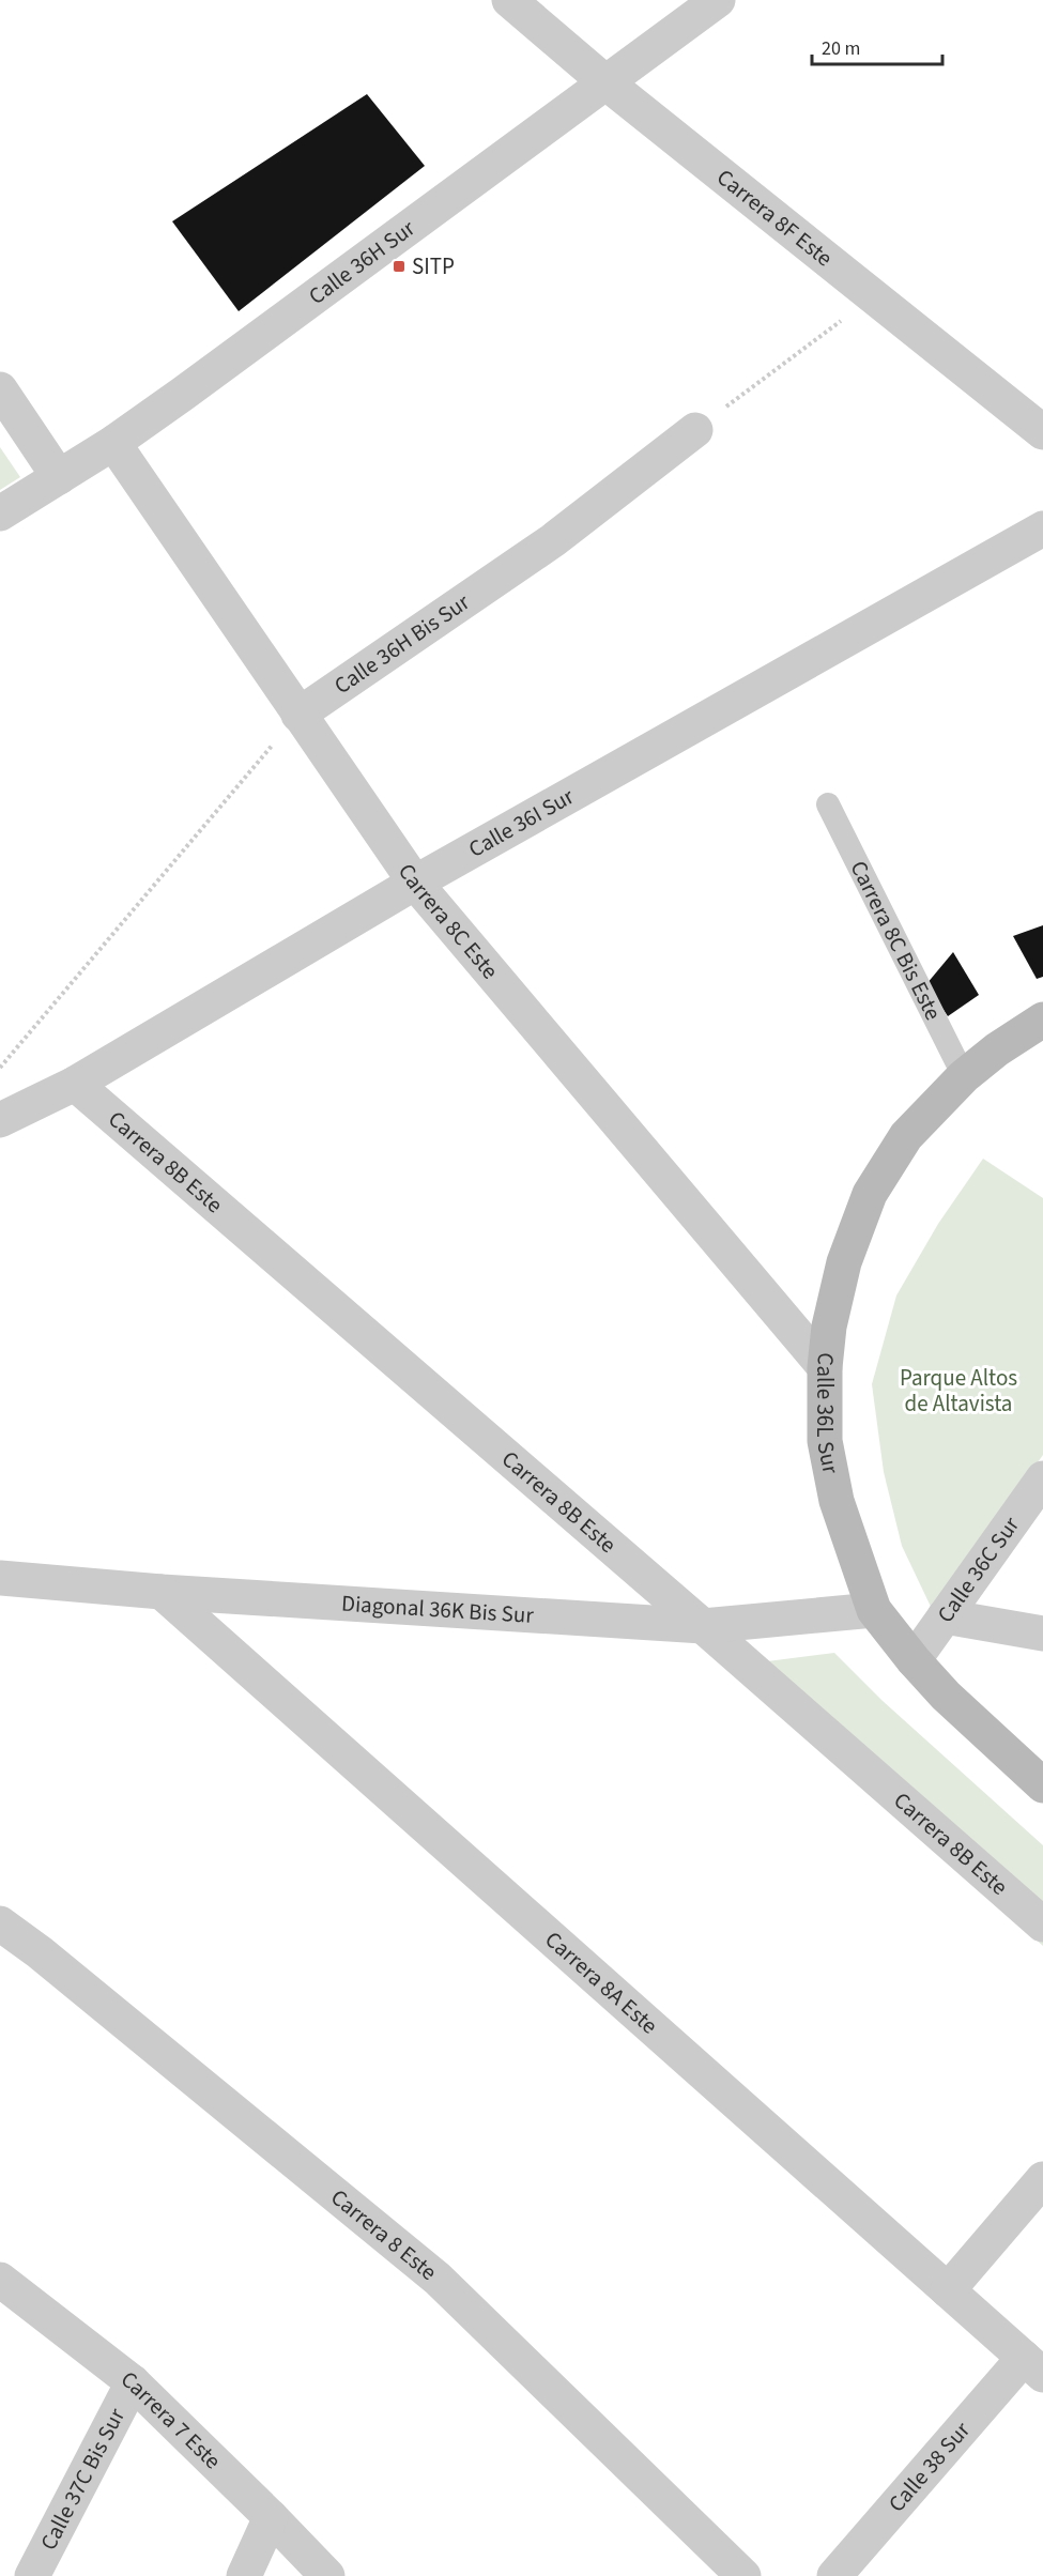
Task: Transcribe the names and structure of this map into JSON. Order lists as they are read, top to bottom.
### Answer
{
  "streets": {
    "main road": ["Calle 36L Sur"],
    "street": [
      "Carrera 8F Este",
      "Calle 36H Sur",
      "Calle 36H Bis Sur",
      "Calle 36I Sur",
      "Carrera 8C Este",
      "Carrera 8B Este",
      "Calle 36C Sur",
      "Diagonal 36K Bis Sur",
      "Carrera 8A Este",
      "Carrera 8 Este",
      "Carrera 7 Este",
      "Calle 38 Sur",
      "Calle 37C Bis Sur"
    ],
    "lane": ["Carrera 8C Bis Este"]
  },
  "crossings": [
    ["Carrera 8F Este", "Calle 36H Sur"],
    ["Calle 36H Sur", "Carrera 8C Este"],
    ["Calle 36H Bis Sur", "Carrera 8C Este"],
    ["Calle 36I Sur", "Carrera 8C Este"],
    ["Calle 36I Sur", "Carrera 8B Este"],
    ["Carrera 8C Este", "Calle 36L Sur"],
    ["Carrera 8C Bis Este", "Calle 36L Sur"],
    ["Carrera 8B Este", "Diagonal 36K Bis Sur"],
    ["Calle 36L Sur", "Calle 36C Sur"],
    ["Calle 36L Sur", "Diagonal 36K Bis Sur"],
    ["Diagonal 36K Bis Sur", "Carrera 8A Este"],
    ["Carrera 8A Este", "Calle 38 Sur"],
    ["Carrera 7 Este", "Calle 37C Bis Sur"]
  ],
  "parks": ["Parque Altos de Altavista"],
  "places": {
    "transit": ["SITP"]
  },
  "scale_bar": "20 m"
}
